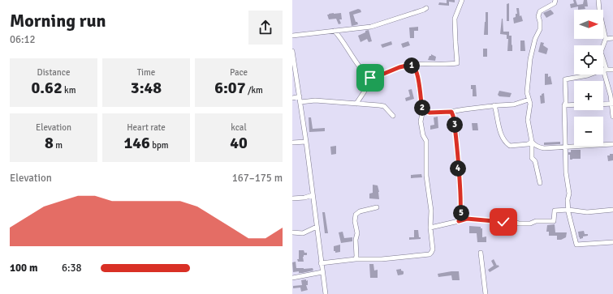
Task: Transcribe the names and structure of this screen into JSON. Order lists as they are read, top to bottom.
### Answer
{
  "north": "right",
  "page": {
    "heading": ["Morning run", "06:12"],
    "map_buttons": ["+", "−"],
    "stats": [
      ["Distance", "0.62 km"],
      ["Time", "3:48"],
      ["Pace", "6:07 /km"],
      ["Elevation", "8 m"],
      ["Heart rate", "146 bpm"],
      ["kcal", "40"]
    ],
    "pins": [
      "1",
      "2",
      "3",
      "4",
      "5"
    ],
    "chart": ["Elevation", "167–175 m"],
    "list": [
      {
        "name": "100 m",
        "note": "6:38"
      }
    ]
  }
}
